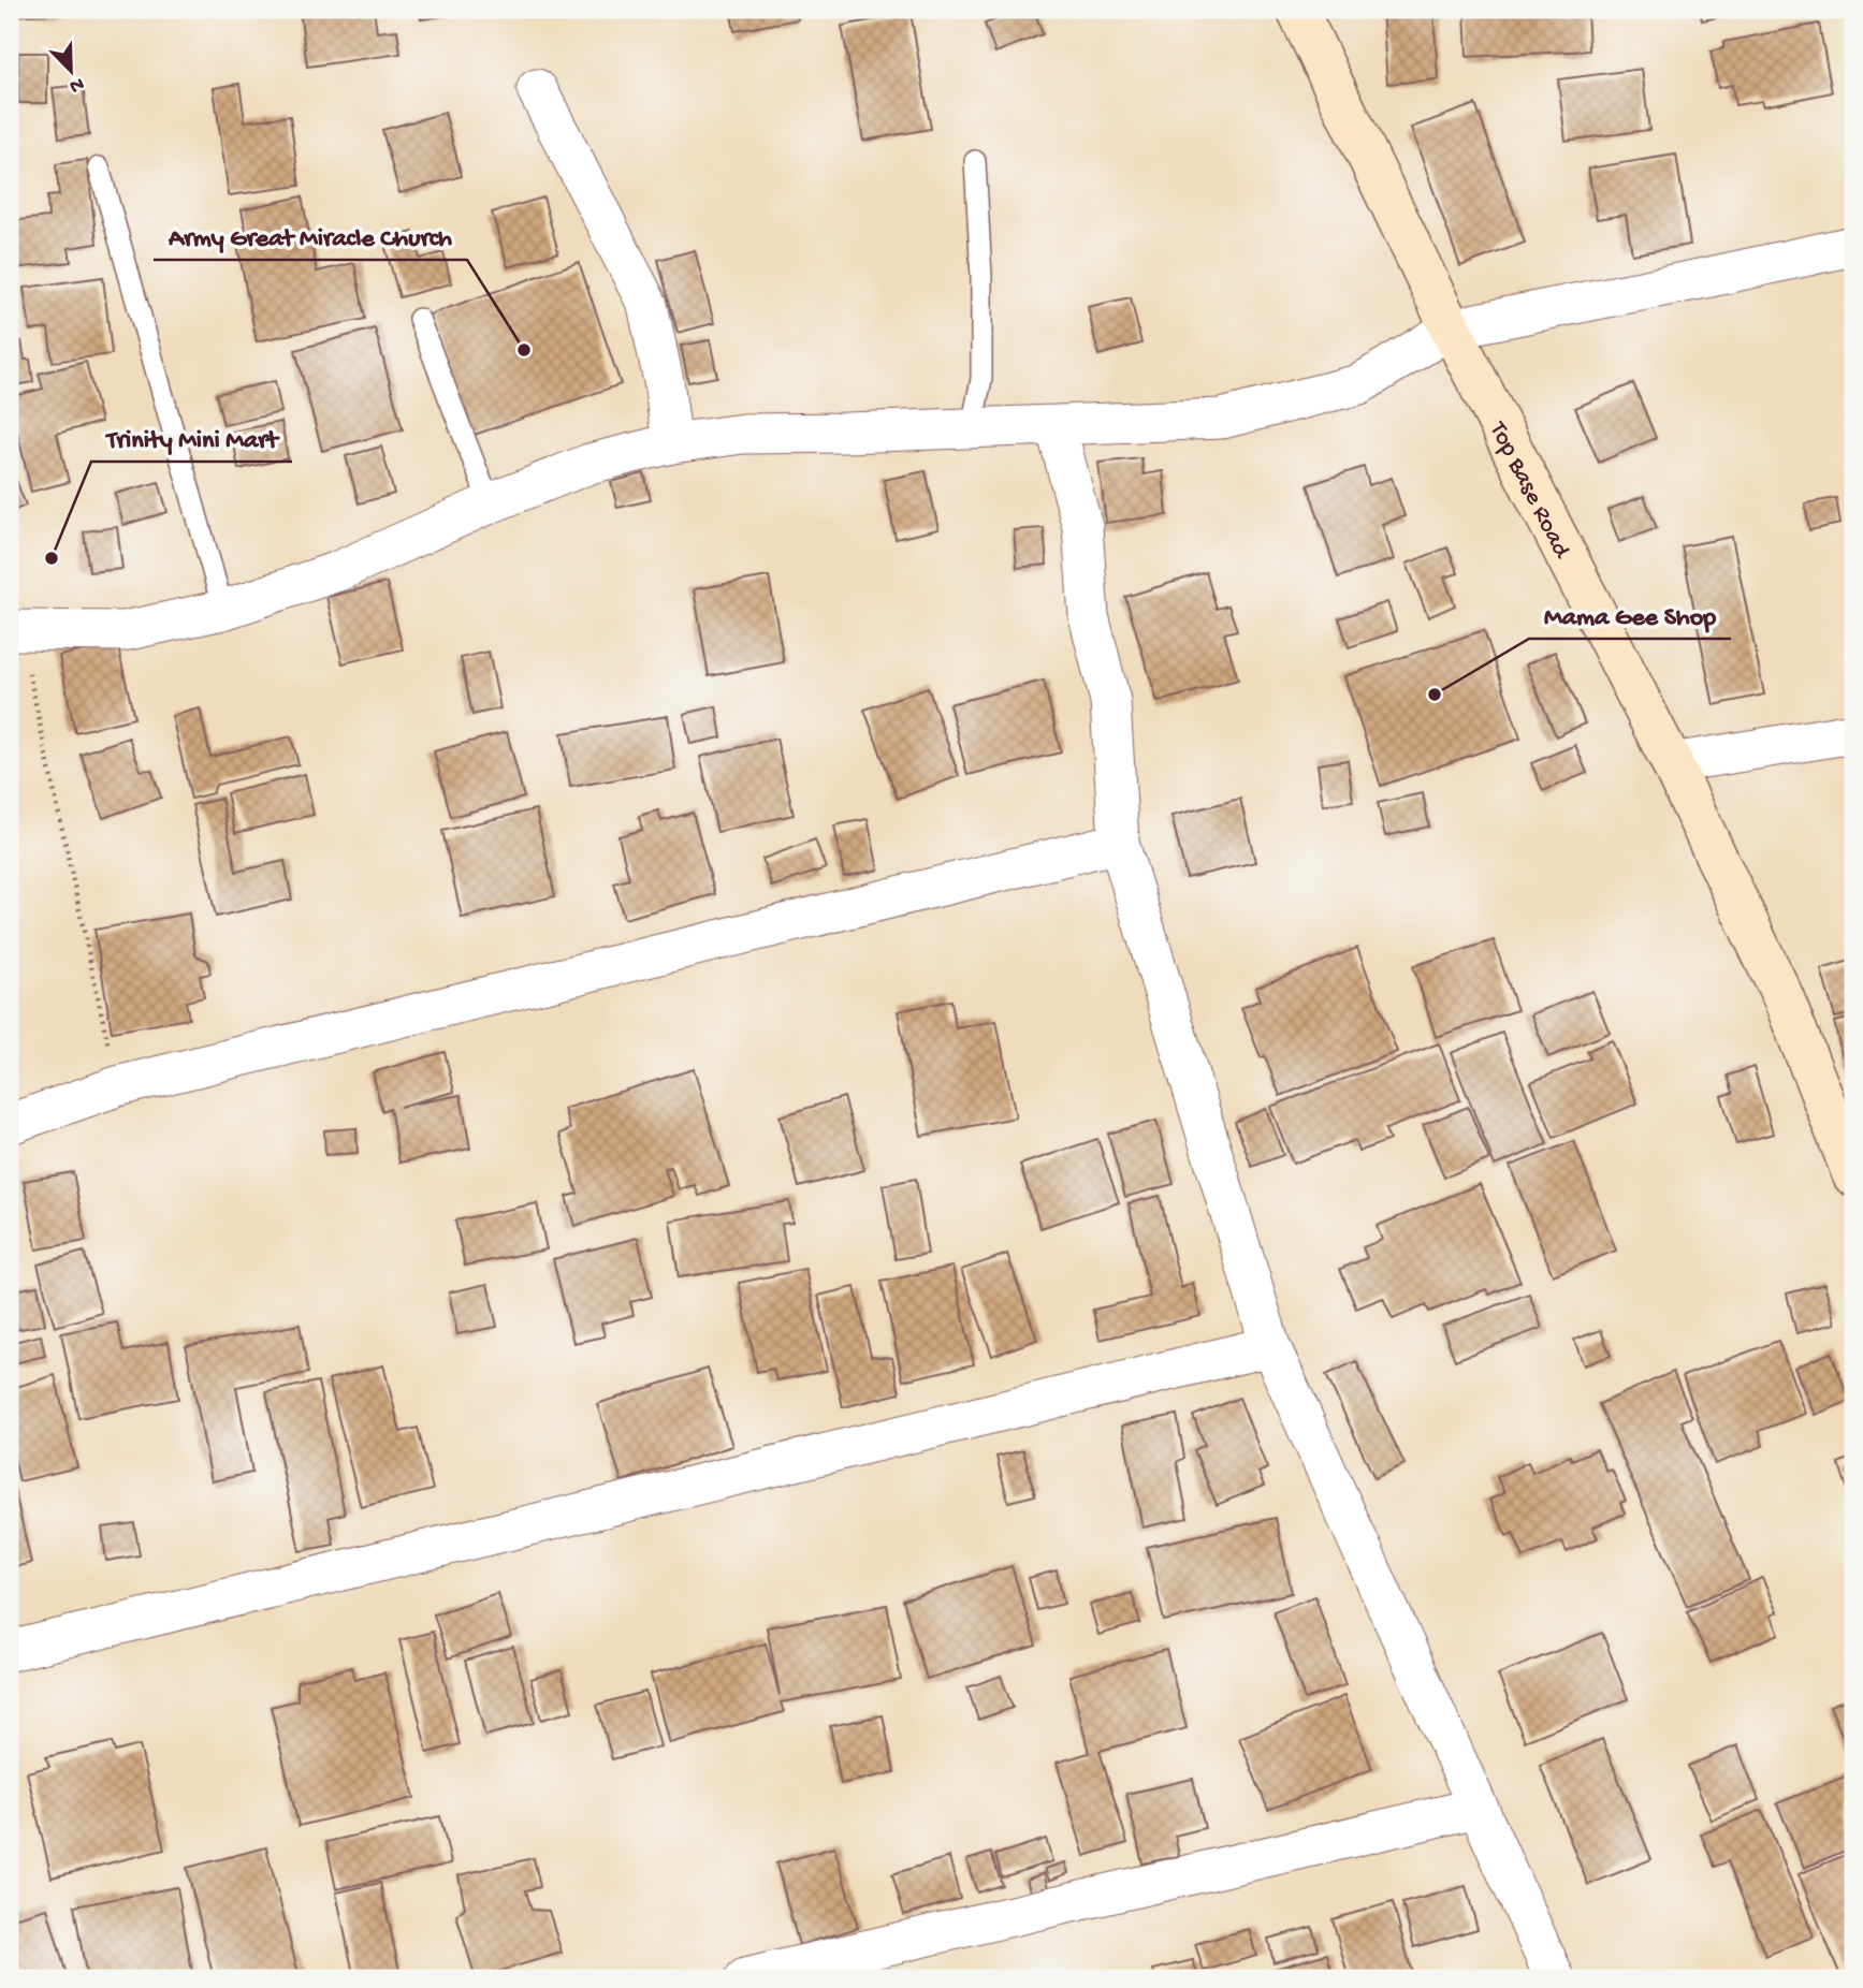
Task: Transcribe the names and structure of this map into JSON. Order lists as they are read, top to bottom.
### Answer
{
  "streets": {
    "street": ["Top Base Road"]
  },
  "places": ["Army Great Miracle Church", "Trinity Mini Mart", "Mama Gee Shop"],
  "north": "bottom right"
}
